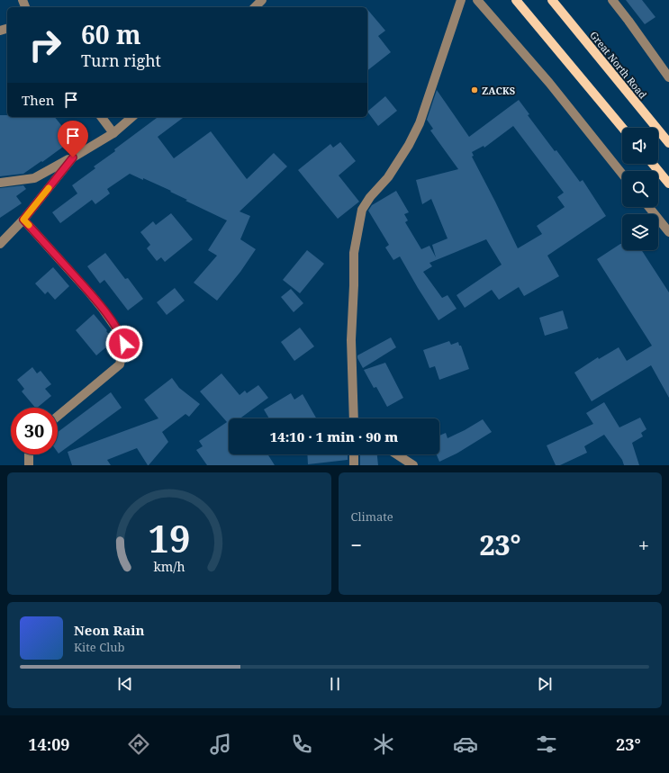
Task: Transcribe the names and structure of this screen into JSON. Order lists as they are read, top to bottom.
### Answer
{
  "streets": {
    "main road": ["Great North Road"]
  },
  "places": ["ZACKS"],
  "page": {
    "turn": ["60 m", "Turn right"],
    "then": "Then",
    "limit": "30",
    "trip": "14:10 · 1 min · 90 m",
    "tile": "Climate",
    "heat": ["−", "23°", "+"],
    "song": ["Neon Rain", "Kite Club"],
    "tabs": ["14:09", "23°"],
    "gauge": ["19", "km/h"]
  }
}
